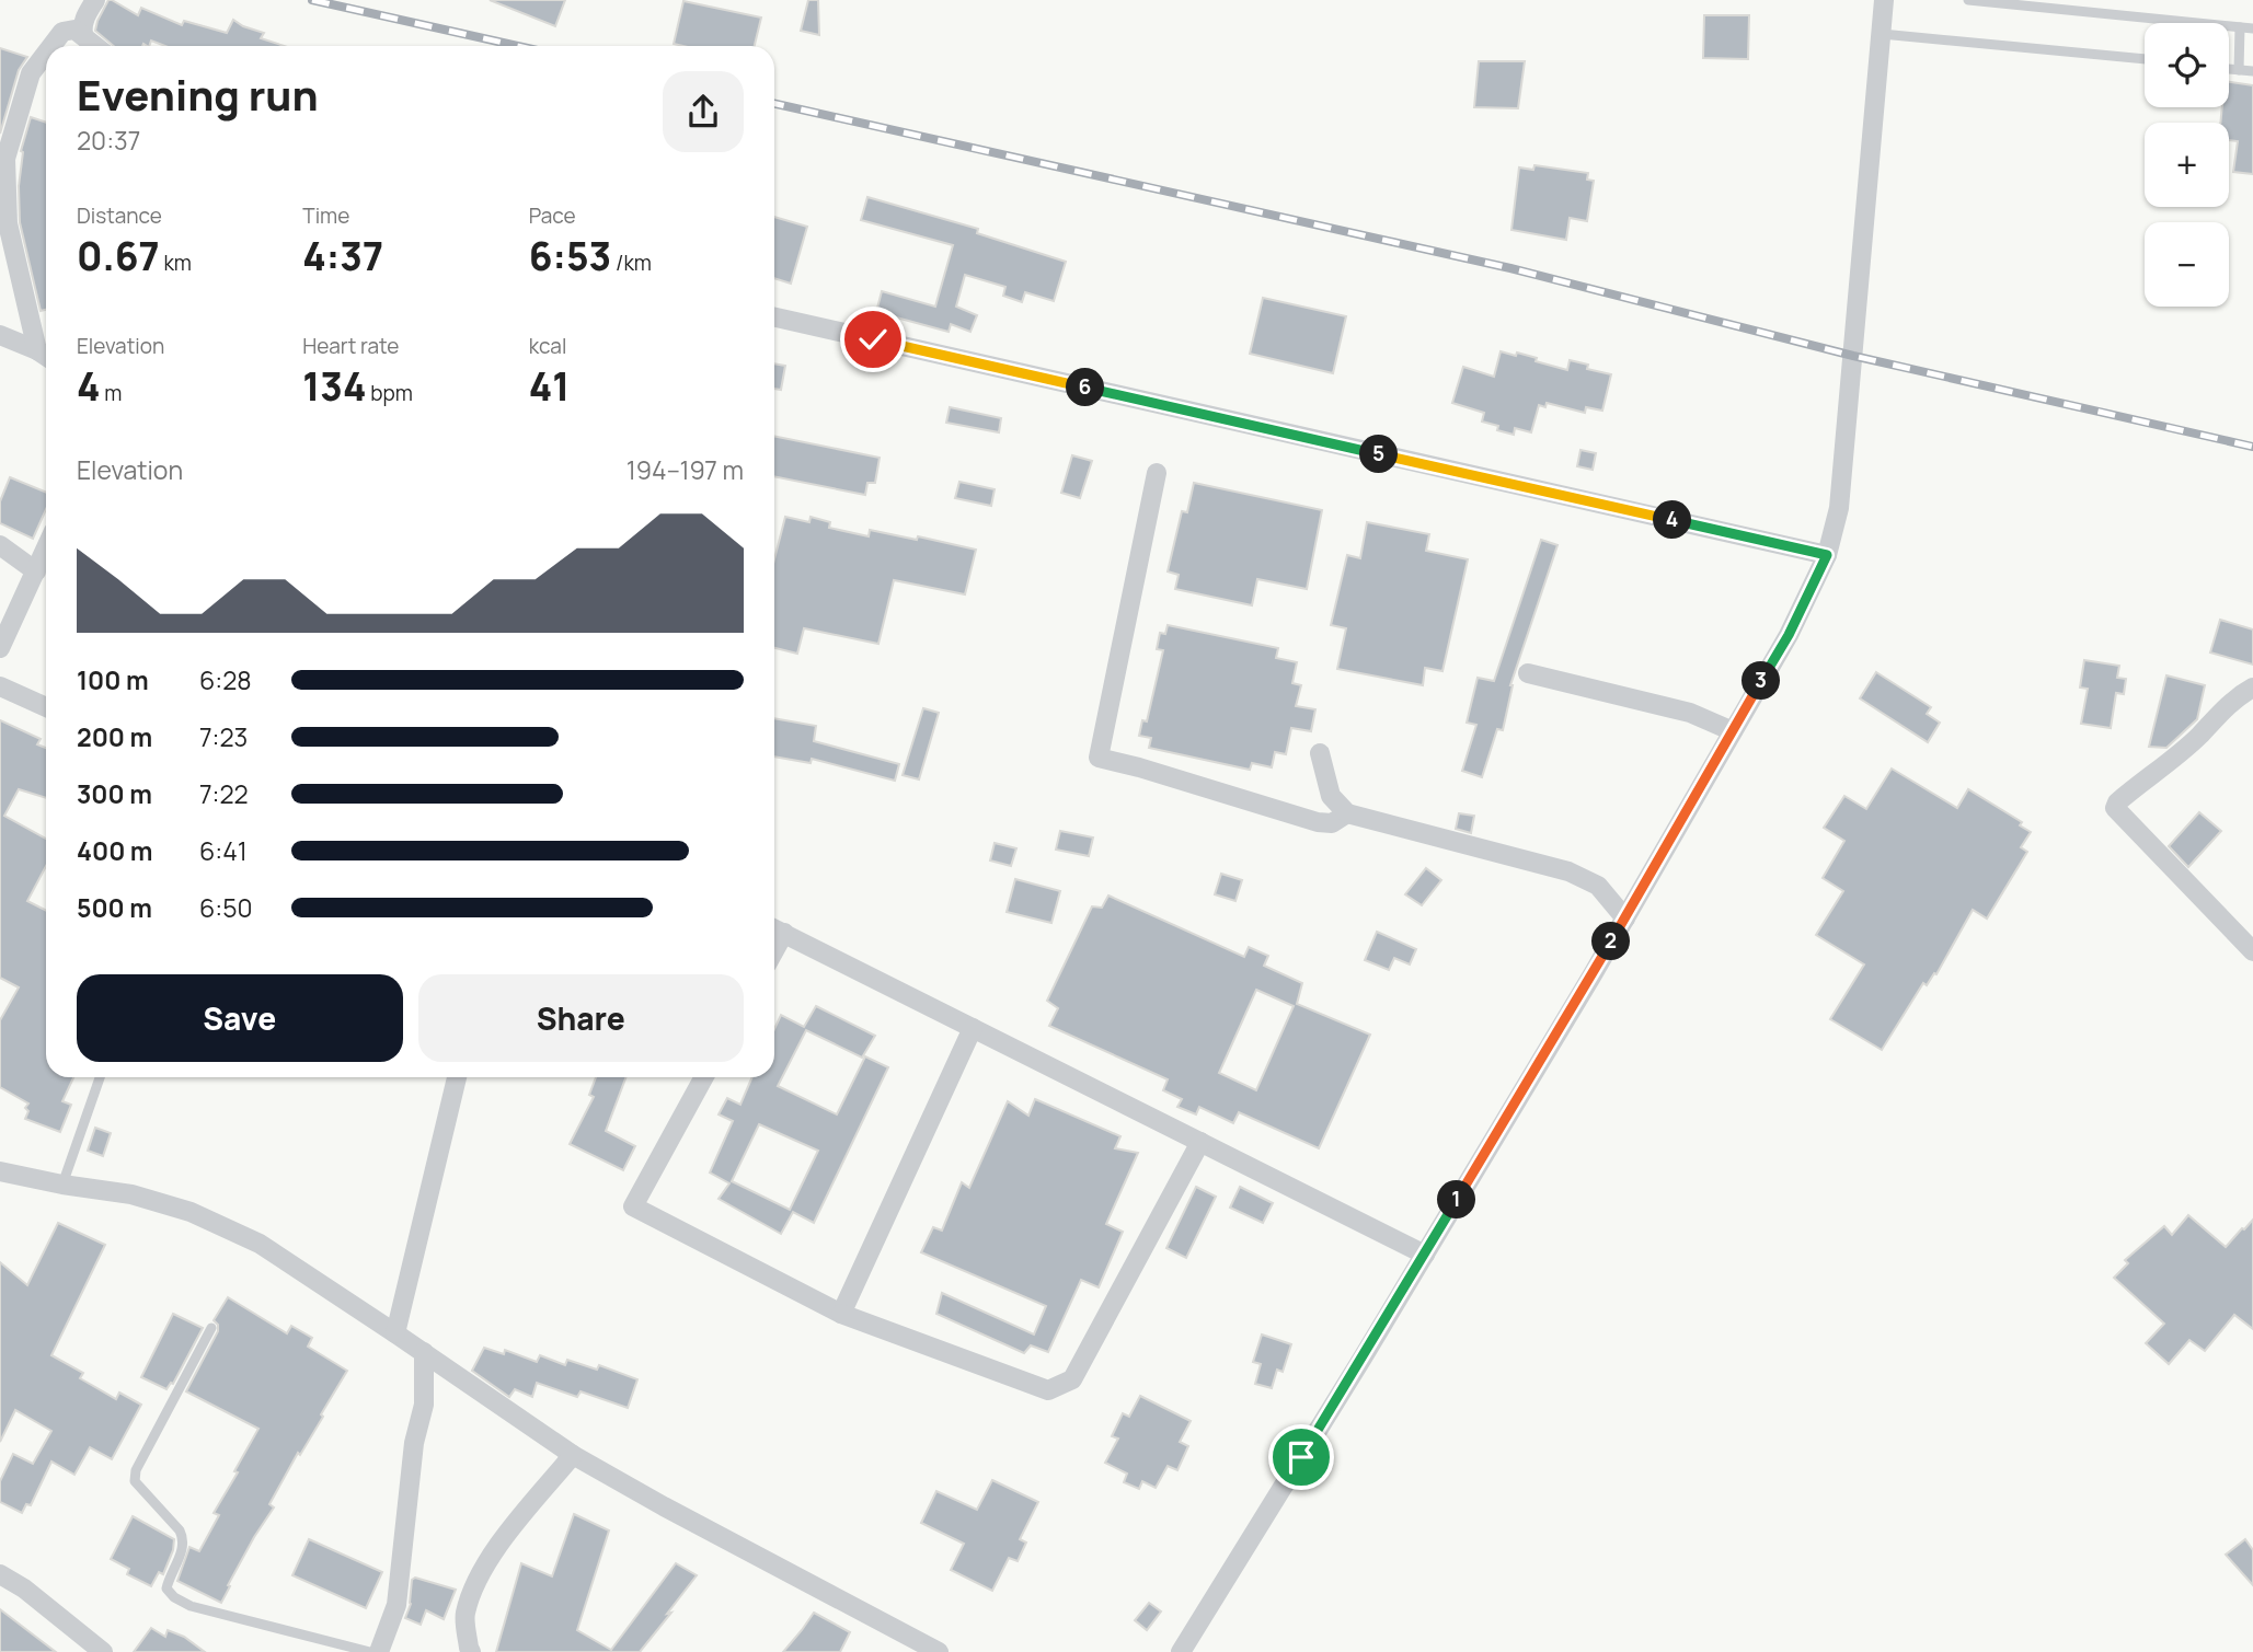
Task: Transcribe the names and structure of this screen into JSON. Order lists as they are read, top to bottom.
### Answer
{
  "page": {
    "map_buttons": ["+", "−"],
    "heading": ["Evening run", "20:37"],
    "stats": [
      ["Distance", "0.67 km"],
      ["Time", "4:37"],
      ["Pace", "6:53 /km"],
      ["Elevation", "4 m"],
      ["Heart rate", "134 bpm"],
      ["kcal", "41"]
    ],
    "pins": [
      "6",
      "5",
      "4",
      "3",
      "2",
      "1"
    ],
    "chart": ["Elevation", "194–197 m"],
    "list": [
      {
        "name": "100 m",
        "note": "6:28"
      },
      {
        "name": "200 m",
        "note": "7:23"
      },
      {
        "name": "300 m",
        "note": "7:22"
      },
      {
        "name": "400 m",
        "note": "6:41"
      },
      {
        "name": "500 m",
        "note": "6:50"
      }
    ],
    "buttons": ["Save", "Share"]
  }
}
